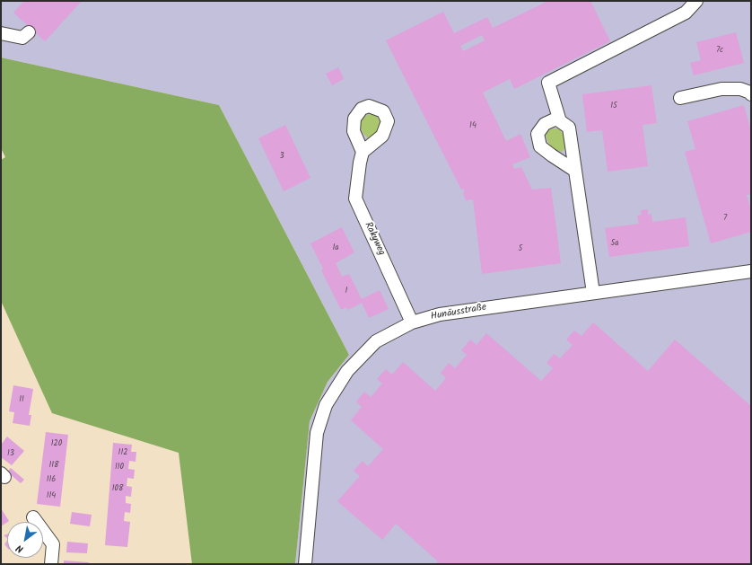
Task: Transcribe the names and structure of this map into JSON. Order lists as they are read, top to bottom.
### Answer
{
  "streets": {
    "street": ["Rakyweg", "Hunäusstraße"]
  },
  "crossings": [
    ["Rakyweg", "Hunäusstraße"]
  ],
  "house_numbers": [
    "7c",
    "15",
    "14",
    "3",
    "7",
    "5a",
    "1a",
    "5",
    "1",
    "11",
    "120",
    "112",
    "13",
    "118",
    "110",
    "116",
    "108",
    "114"
  ],
  "north": "bottom left"
}
